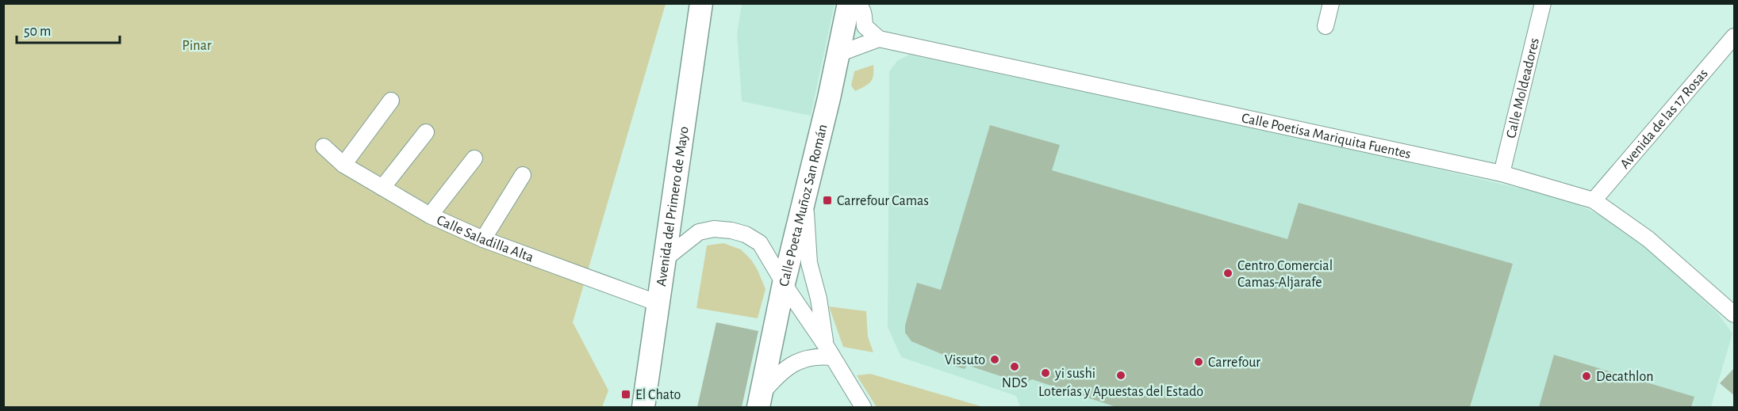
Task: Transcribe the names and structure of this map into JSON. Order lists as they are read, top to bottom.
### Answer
{
  "streets": {
    "main road": ["Calle Poeta Muñoz San Román", "Avenida del Primero de Mayo"],
    "street": [
      "Calle Moldeadores",
      "Avenida de las 17 Rosas",
      "Calle Poetisa Mariquita Fuentes",
      "Calle Saladilla Alta"
    ]
  },
  "crossings": [
    ["Calle Moldeadores", "Calle Poetisa Mariquita Fuentes"],
    ["Avenida de las 17 Rosas", "Calle Poetisa Mariquita Fuentes"],
    ["Avenida del Primero de Mayo", "Calle Saladilla Alta"]
  ],
  "parks": ["Pinar"],
  "places": {
    "transit": ["Carrefour Camas", "El Chato"],
    "other": [
      "Centro Comercial Camas-Aljarafe",
      "Vissuto",
      "Carrefour",
      "NDS",
      "yi sushi",
      "Loterías y Apuestas del Estado",
      "Decathlon"
    ]
  },
  "scale_bar": "50 m"
}
